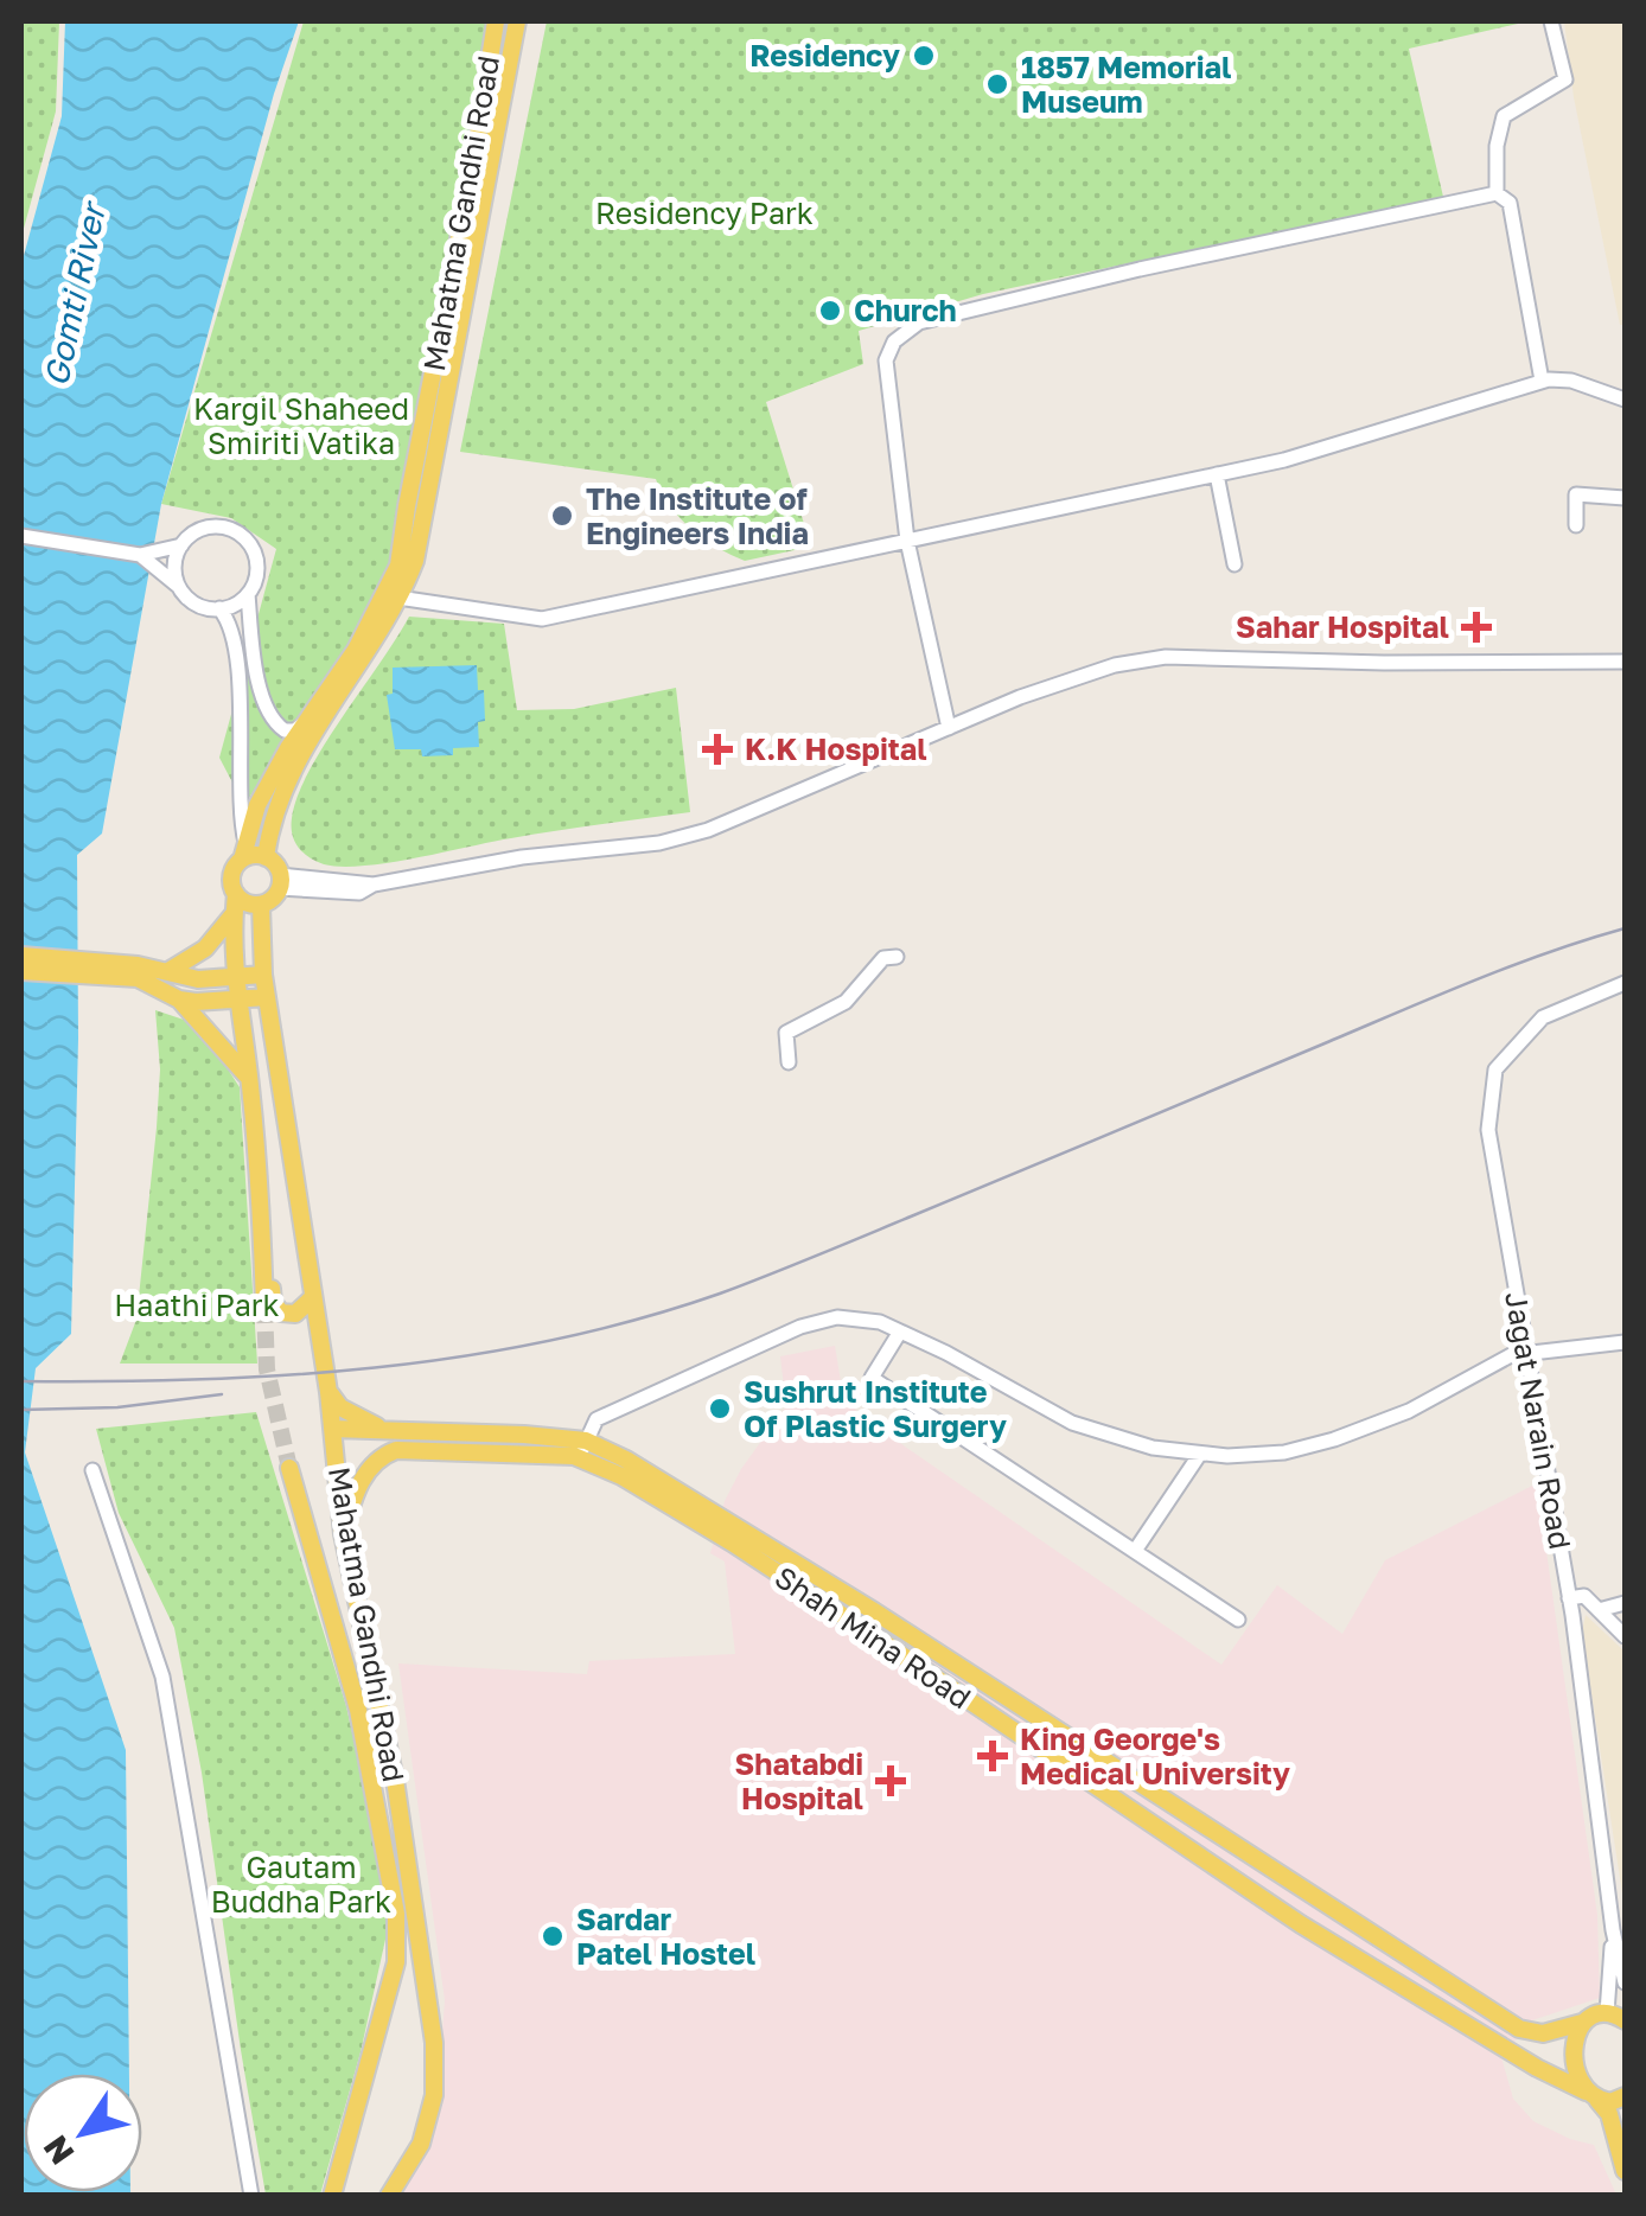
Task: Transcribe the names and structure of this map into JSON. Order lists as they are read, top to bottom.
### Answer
{
  "streets": {
    "main road": ["Mahatma Gandhi Road", "Shah Mina Road"],
    "street": ["Jagat Narain Road"]
  },
  "crossings": [
    ["Mahatma Gandhi Road", "Shah Mina Road"],
    ["Jagat Narain Road", "Shah Mina Road"]
  ],
  "water": ["Gomti River"],
  "parks": [
    "Residency Park",
    "Kargil Shaheed Smiriti Vatika",
    "Haathi Park",
    "Gautam Buddha Park"
  ],
  "places": {
    "other": [
      "Residency",
      "1857 Memorial Museum",
      "Church",
      "The Institute of Engineers India",
      "Sushrut Institute Of Plastic Surgery",
      "Sardar Patel Hostel"
    ],
    "health": [
      "Sahar Hospital",
      "K.K Hospital",
      "King George's Medical University",
      "Shatabdi Hospital"
    ]
  },
  "north": "bottom left"
}
